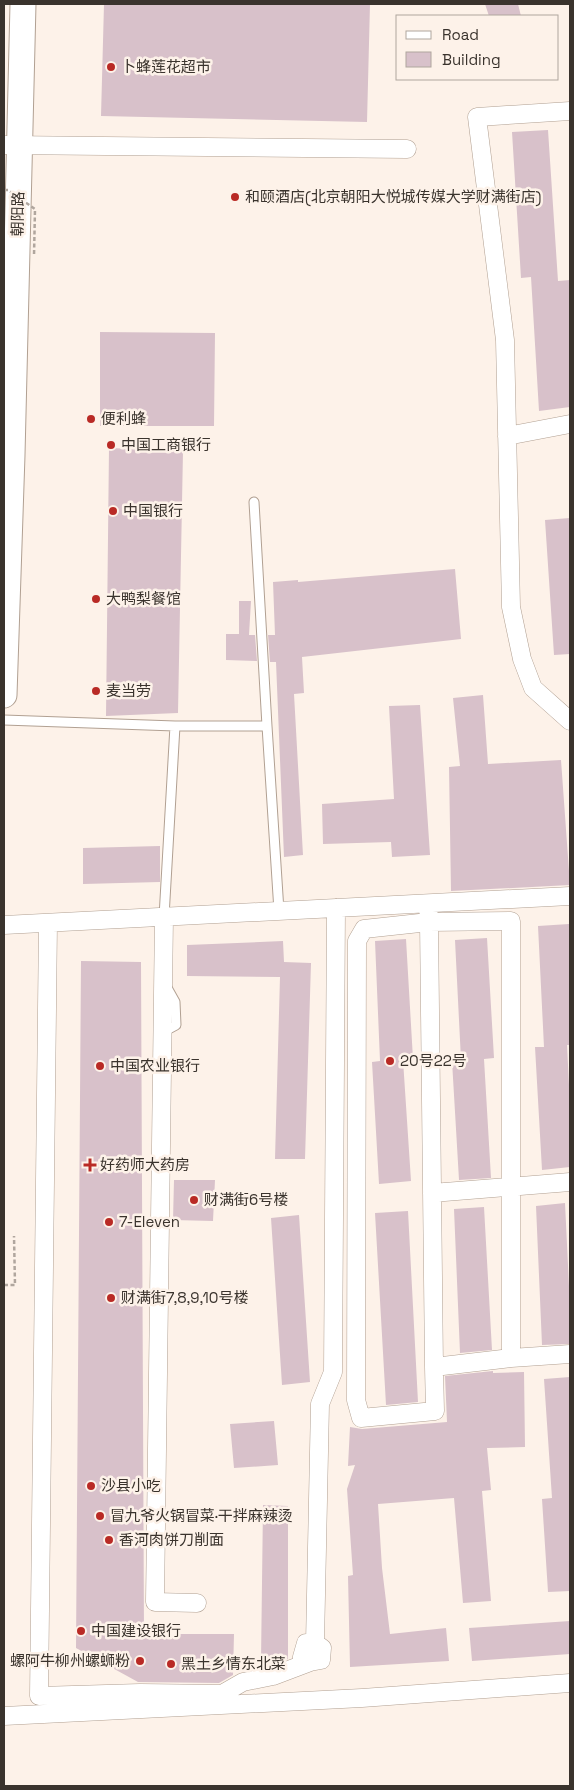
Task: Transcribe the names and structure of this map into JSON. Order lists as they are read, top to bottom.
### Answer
{
  "streets": {
    "street": ["朝阳路"]
  },
  "places": {
    "other": [
      "卜蜂莲花超市",
      "和颐酒店(北京朝阳大悦城传媒大学财满街店)",
      "便利蜂",
      "中国工商银行",
      "中国银行",
      "大鸭梨餐馆",
      "麦当劳",
      "20号22号",
      "中国农业银行",
      "财满街6号楼",
      "7-Eleven",
      "财满街7,8,9,10号楼",
      "沙县小吃",
      "冒九爷火锅冒菜·干拌麻辣烫",
      "香河肉饼刀削面",
      "中国建设银行",
      "螺阿牛柳州螺蛳粉",
      "黑土乡情东北菜"
    ],
    "health": ["好药师大药房"]
  },
  "legend": ["Road", "Building"]
}
